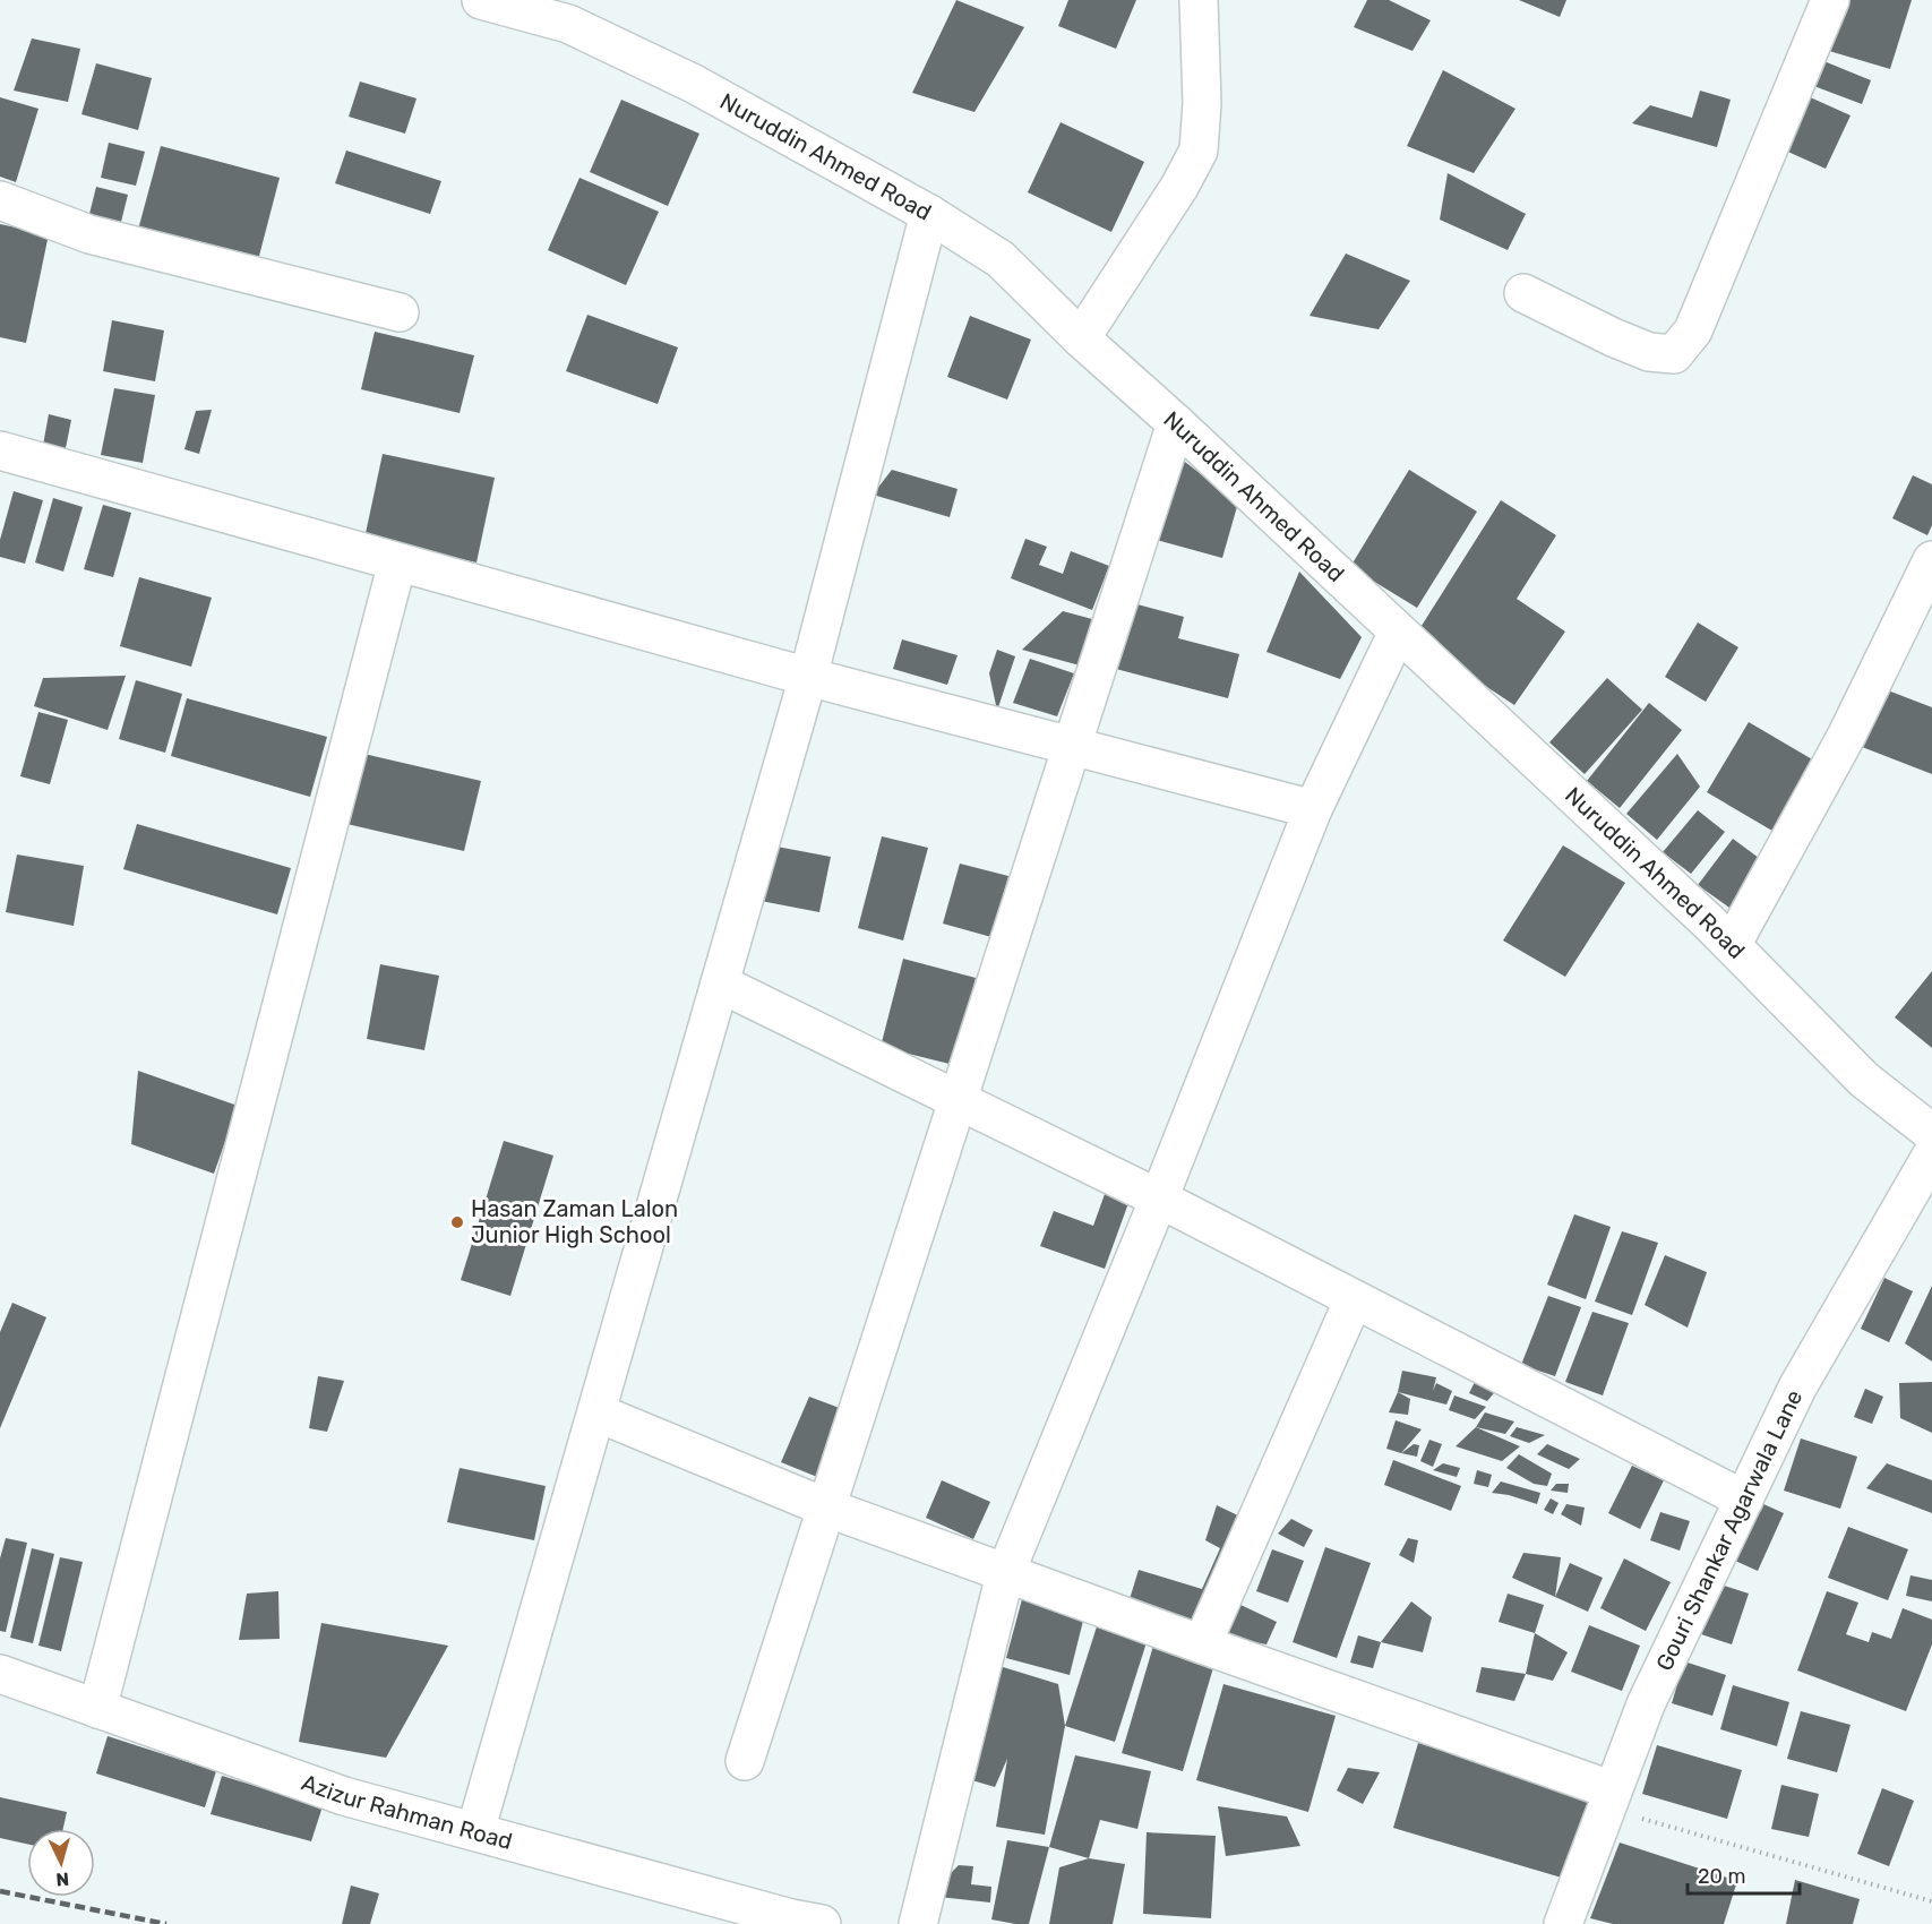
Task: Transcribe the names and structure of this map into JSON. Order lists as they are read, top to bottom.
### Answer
{
  "streets": {
    "street": ["Nuruddin Ahmed Road", "Gouri Shankar Agarwala Lane", "Azizur Rahman Road"]
  },
  "places": ["Hasan Zaman Lalon Junior High School"],
  "scale_bar": "20 m",
  "north": "bottom"
}
